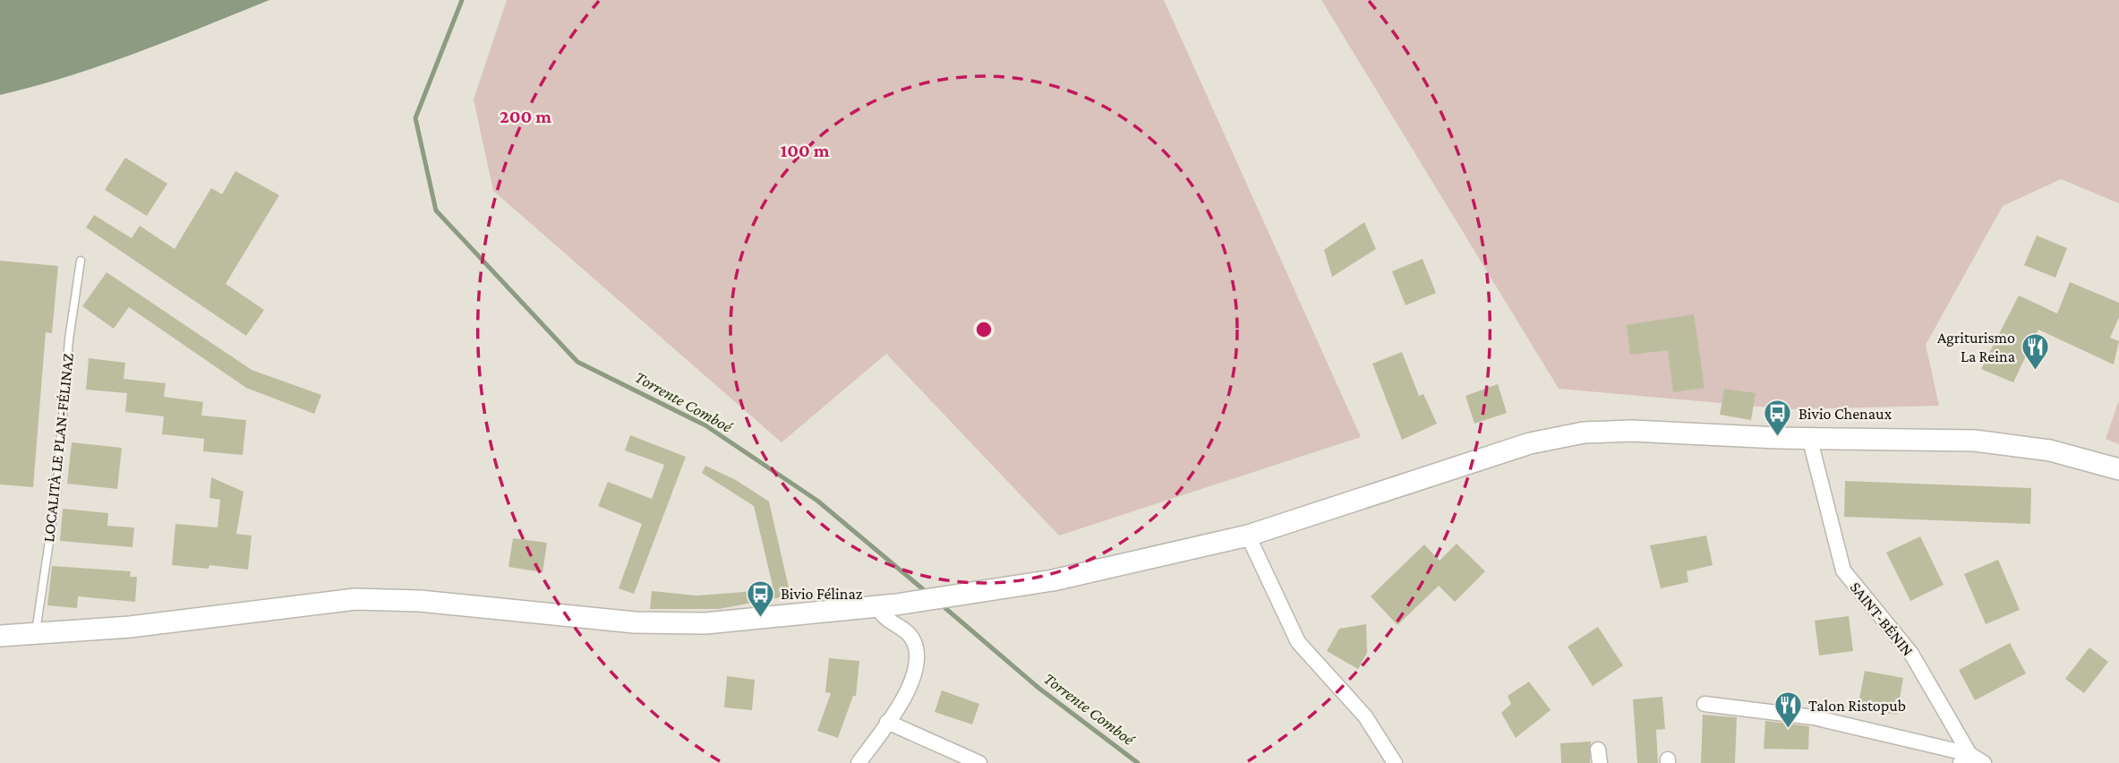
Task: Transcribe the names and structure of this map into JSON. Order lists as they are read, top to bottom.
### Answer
{
  "streets": {
    "street": ["SAINT-BÉNIN"],
    "lane": ["LOCALITÀ LE PLAN-FÉLINAZ"]
  },
  "water": ["Torrente Comboé"],
  "places": {
    "restaurant": ["Agriturismo La Reina", "Talon Ristopub"],
    "bus stop": ["Bivio Chenaux", "Bivio Félinaz"]
  },
  "rings": ["200 m", "100 m"]
}
